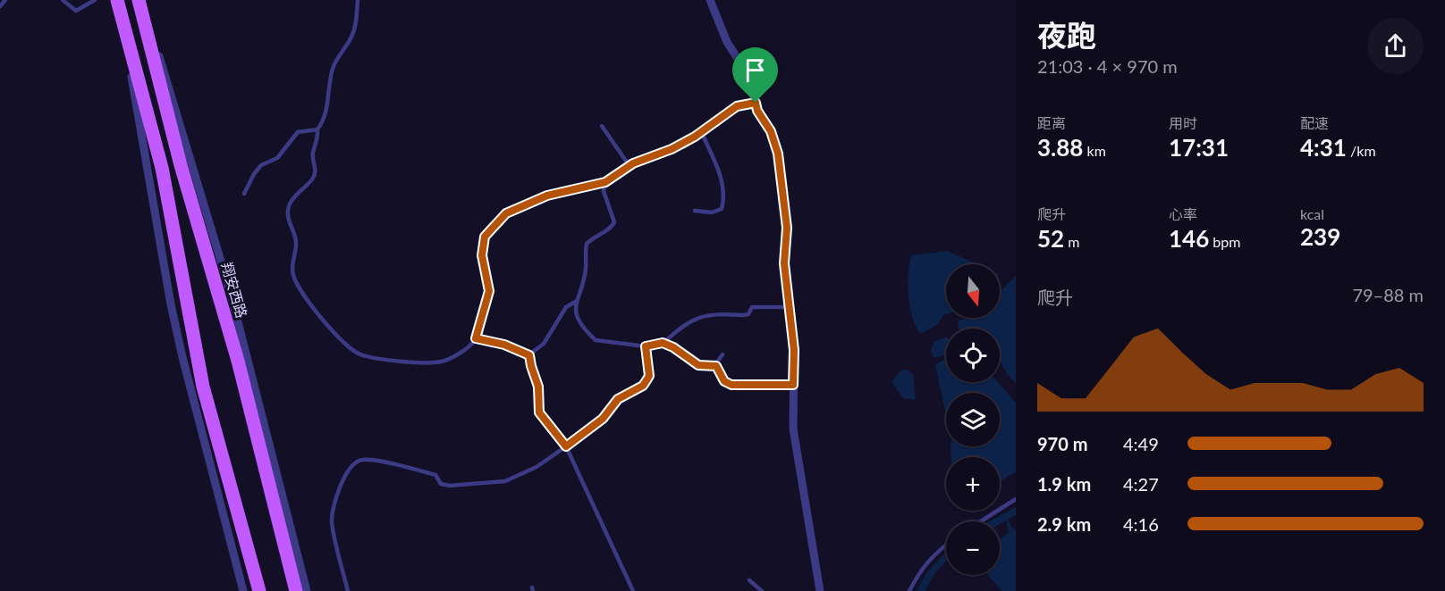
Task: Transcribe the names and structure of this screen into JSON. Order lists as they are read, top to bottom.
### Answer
{
  "streets": {
    "main road": ["翔安西路"]
  },
  "north": "bottom",
  "page": {
    "heading": ["夜跑", "21:03 · 4 × 970 m"],
    "stats": [
      ["距离", "3.88 km"],
      ["用时", "17:31"],
      ["配速", "4:31 /km"],
      ["爬升", "52 m"],
      ["心率", "146 bpm"],
      ["kcal", "239"]
    ],
    "map_buttons": ["+", "−"],
    "chart": ["爬升", "79–88 m"],
    "list": [
      {
        "name": "970 m",
        "note": "4:49"
      },
      {
        "name": "1.9 km",
        "note": "4:27"
      },
      {
        "name": "2.9 km",
        "note": "4:16"
      }
    ]
  }
}
